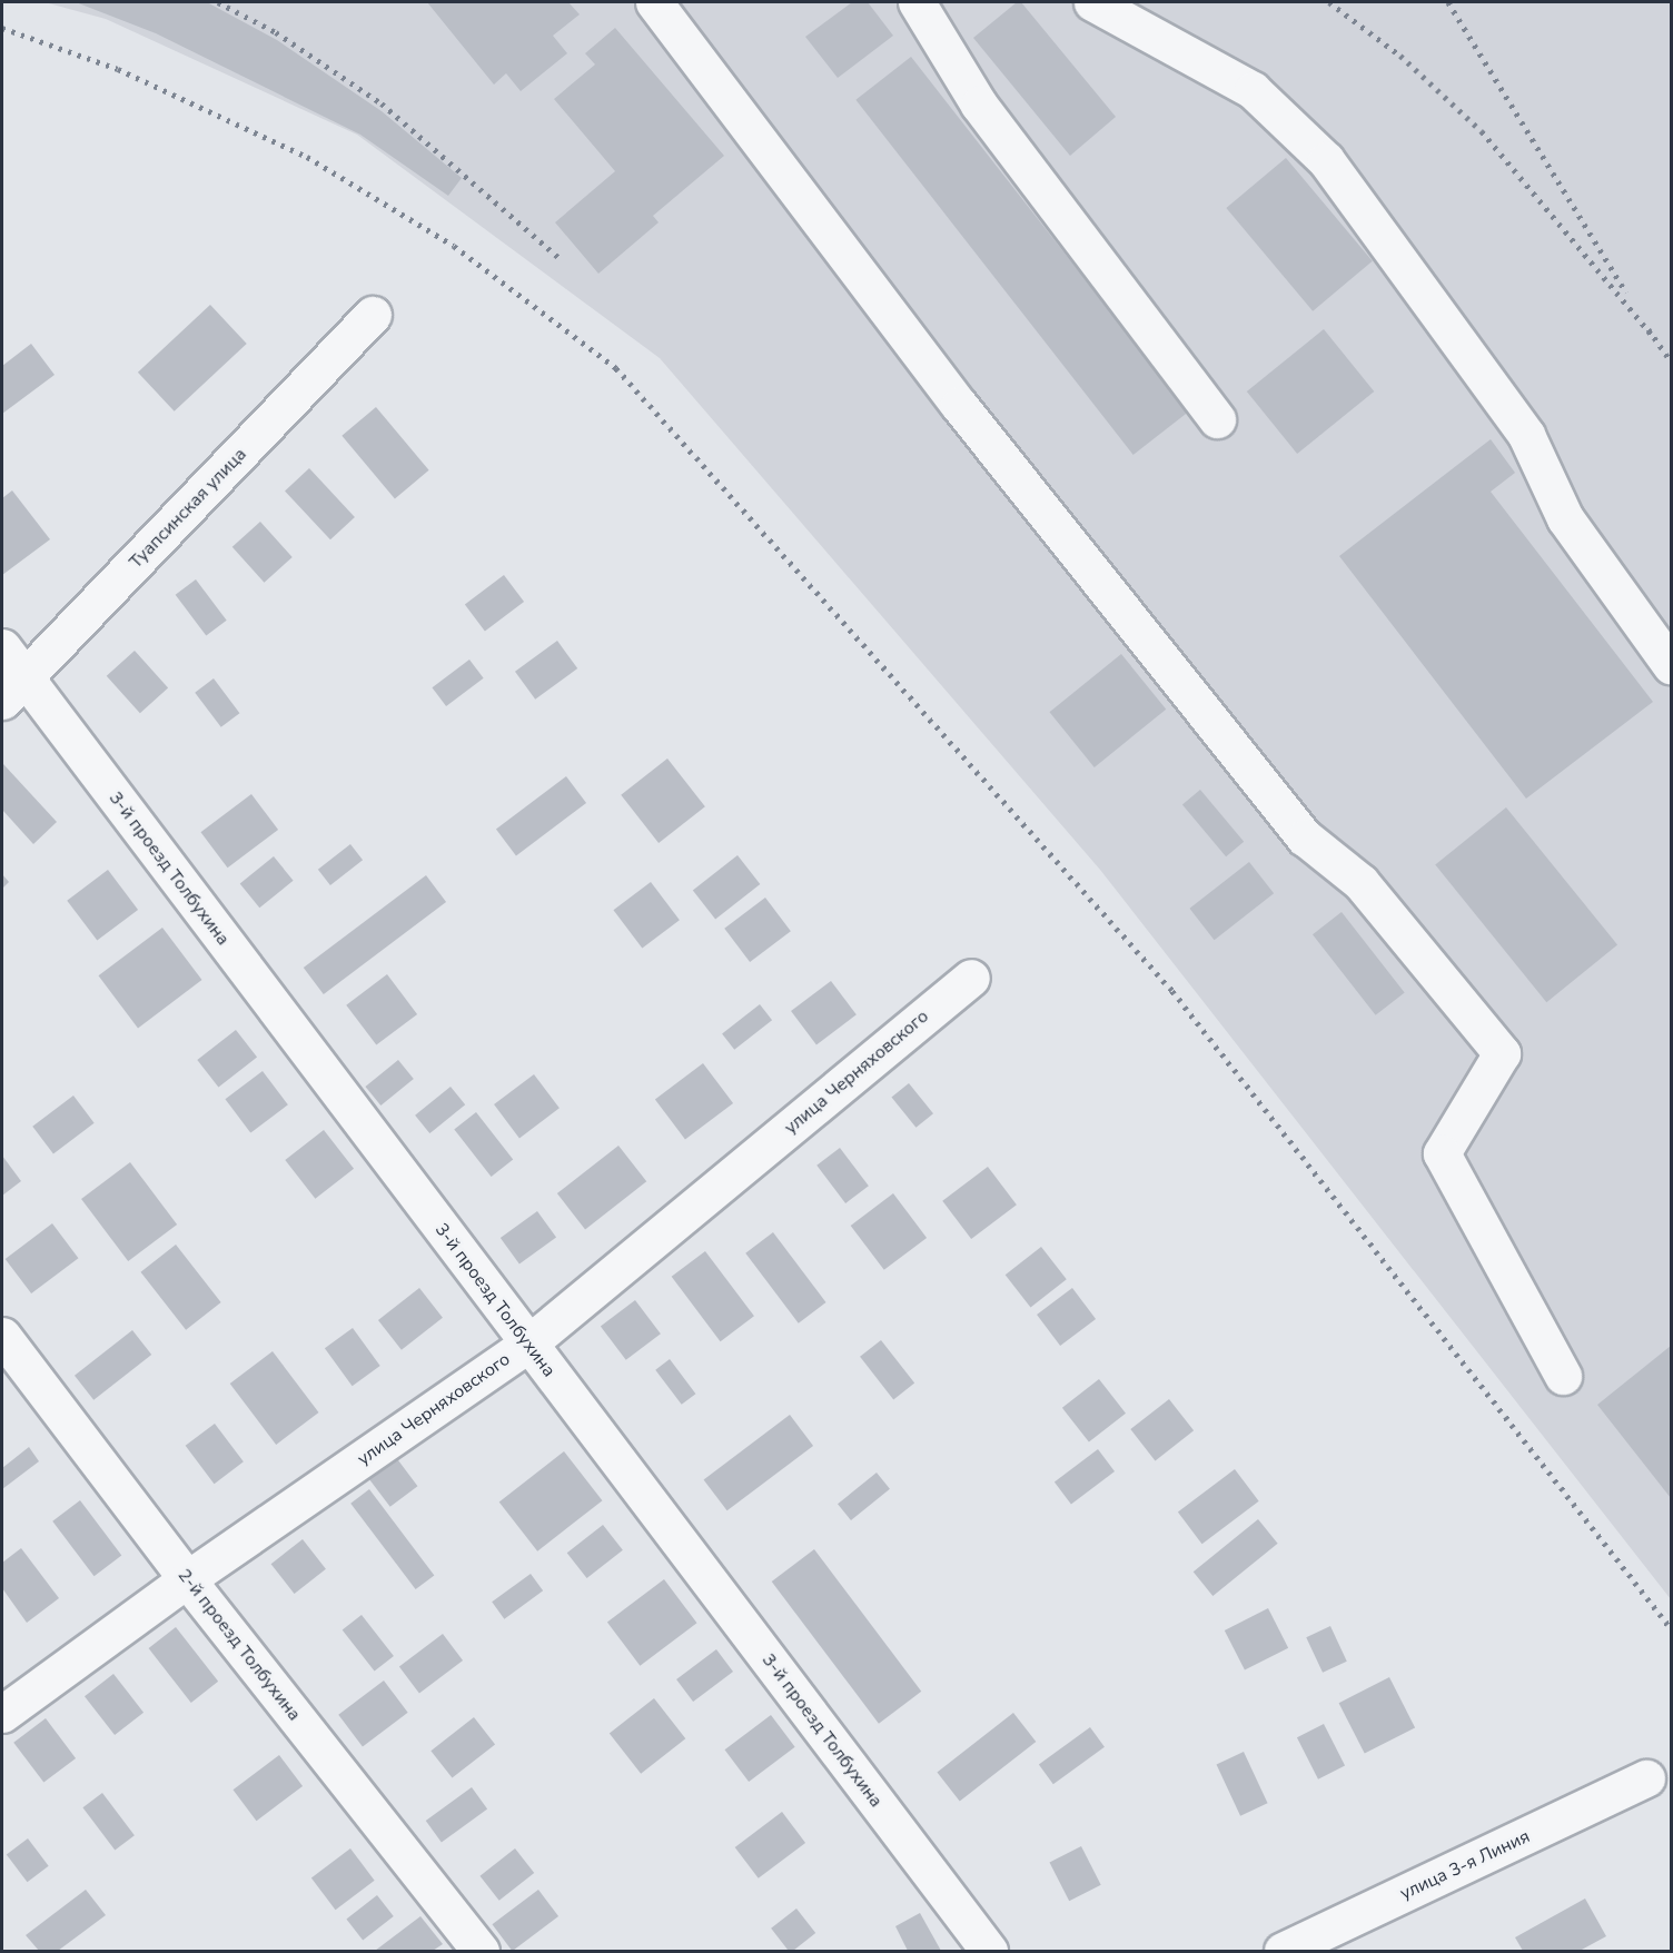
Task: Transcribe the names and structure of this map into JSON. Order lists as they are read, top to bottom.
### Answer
{
  "streets": {
    "street": [
      "Туапсинская улица",
      "3-й проезд Толбухина",
      "улица Черняховского",
      "2-й проезд Толбухина",
      "улица 3-я Линия"
    ]
  },
  "crossings": [
    ["Туапсинская улица", "3-й проезд Толбухина"],
    ["3-й проезд Толбухина", "улица Черняховского"],
    ["улица Черняховского", "2-й проезд Толбухина"]
  ]
}
